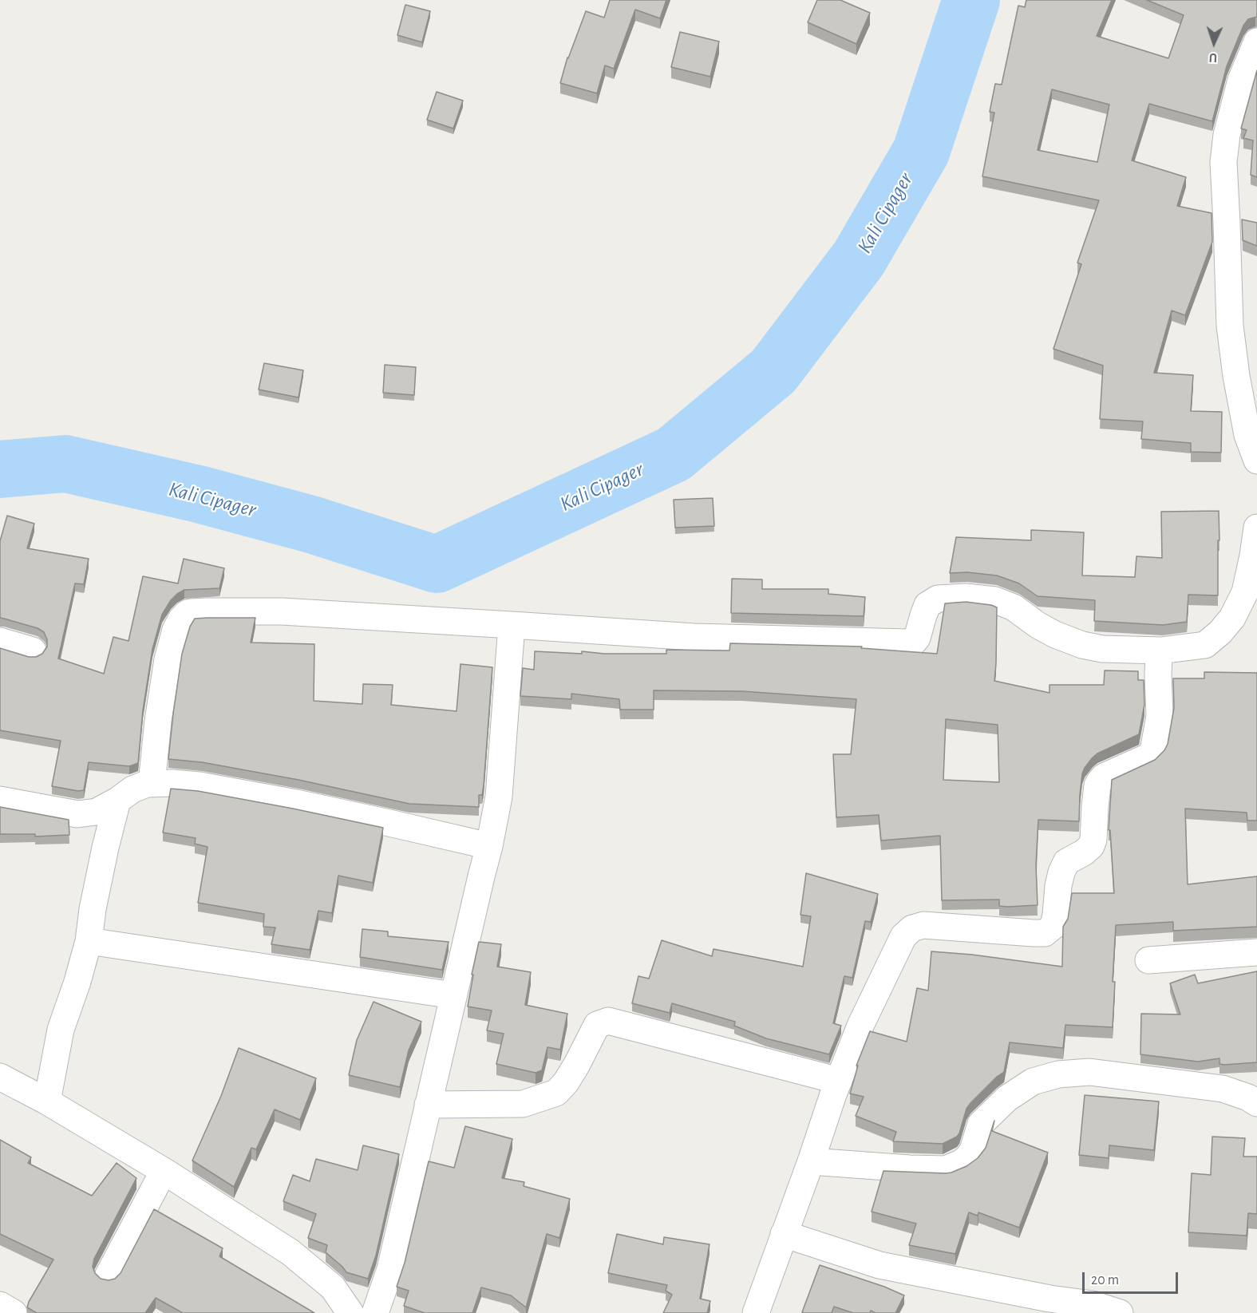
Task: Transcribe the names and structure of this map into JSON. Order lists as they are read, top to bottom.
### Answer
{
  "water": ["Kali Cipager"],
  "scale_bar": "20 m",
  "north": "bottom"
}
